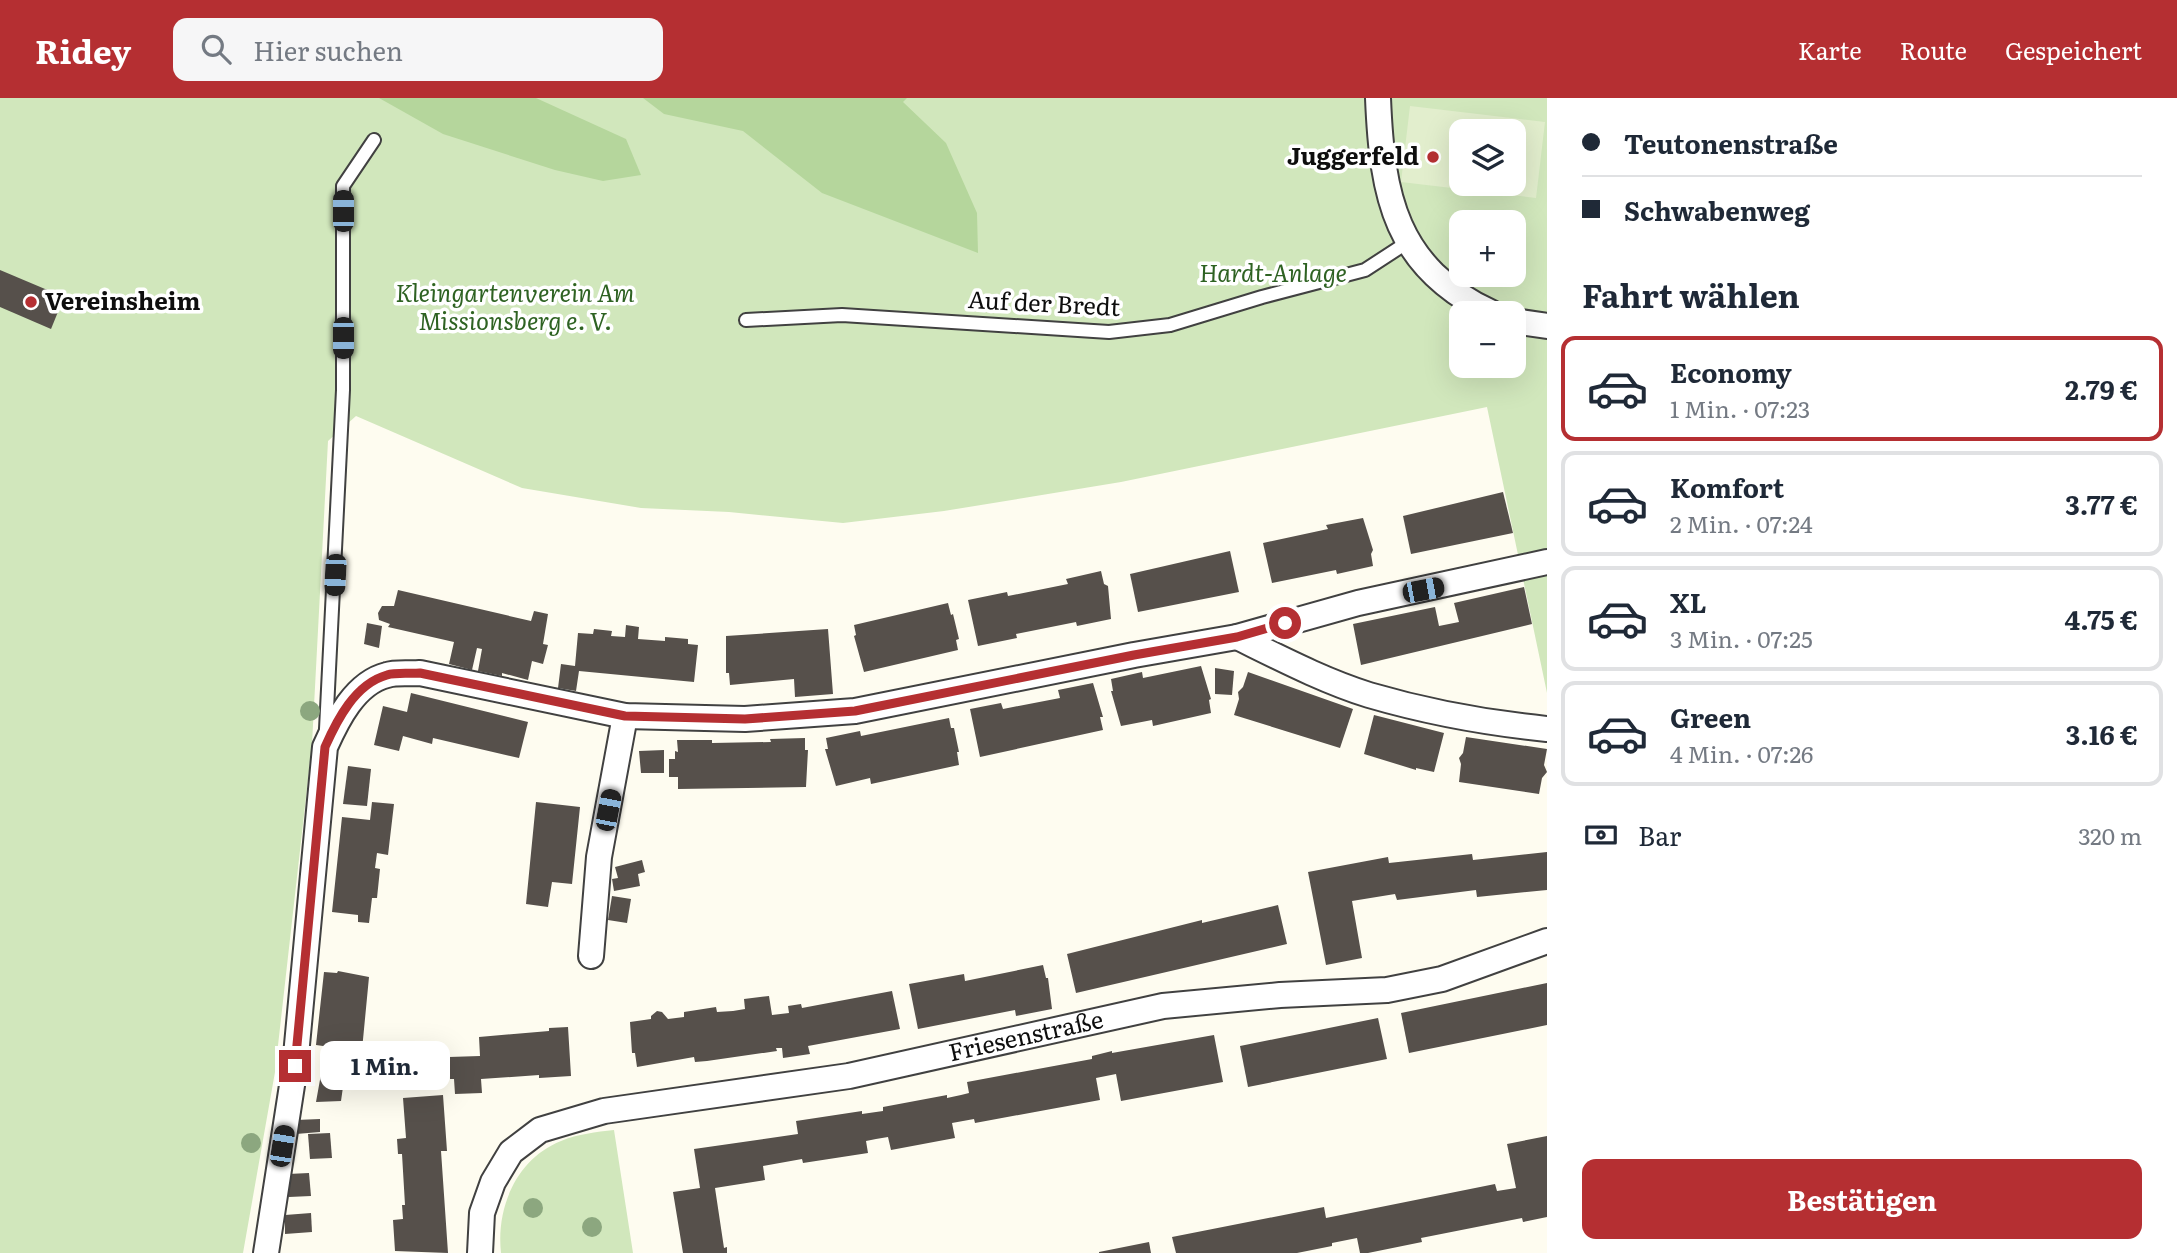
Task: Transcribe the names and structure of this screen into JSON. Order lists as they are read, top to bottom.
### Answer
{
  "streets": {
    "street": ["Friesenstraße"],
    "lane": ["Auf der Bredt"]
  },
  "parks": ["Hardt-Anlage", "Kleingartenverein Am Missionsberg e. V."],
  "places": ["Juggerfeld", "Vereinsheim"],
  "page": {
    "header": "Ridey",
    "search": "Hier suchen",
    "nav": ["Karte", "Route", "Gespeichert"],
    "banner": ["Teutonenstraße", "Schwabenweg"],
    "map_buttons": ["+", "−"],
    "heading": "Fahrt wählen",
    "list": [
      {
        "name": "Economy",
        "note": "1 Min. · 07:23",
        "value": "2.79 €"
      },
      {
        "name": "Komfort",
        "note": "2 Min. · 07:24",
        "value": "3.77 €"
      },
      {
        "name": "XL",
        "note": "3 Min. · 07:25",
        "value": "4.75 €"
      },
      {
        "name": "Green",
        "note": "4 Min. · 07:26",
        "value": "3.16 €"
      }
    ],
    "pay": ["Bar", "320 m"],
    "bubble": "1 Min.",
    "buttons": "Bestätigen"
  }
}
